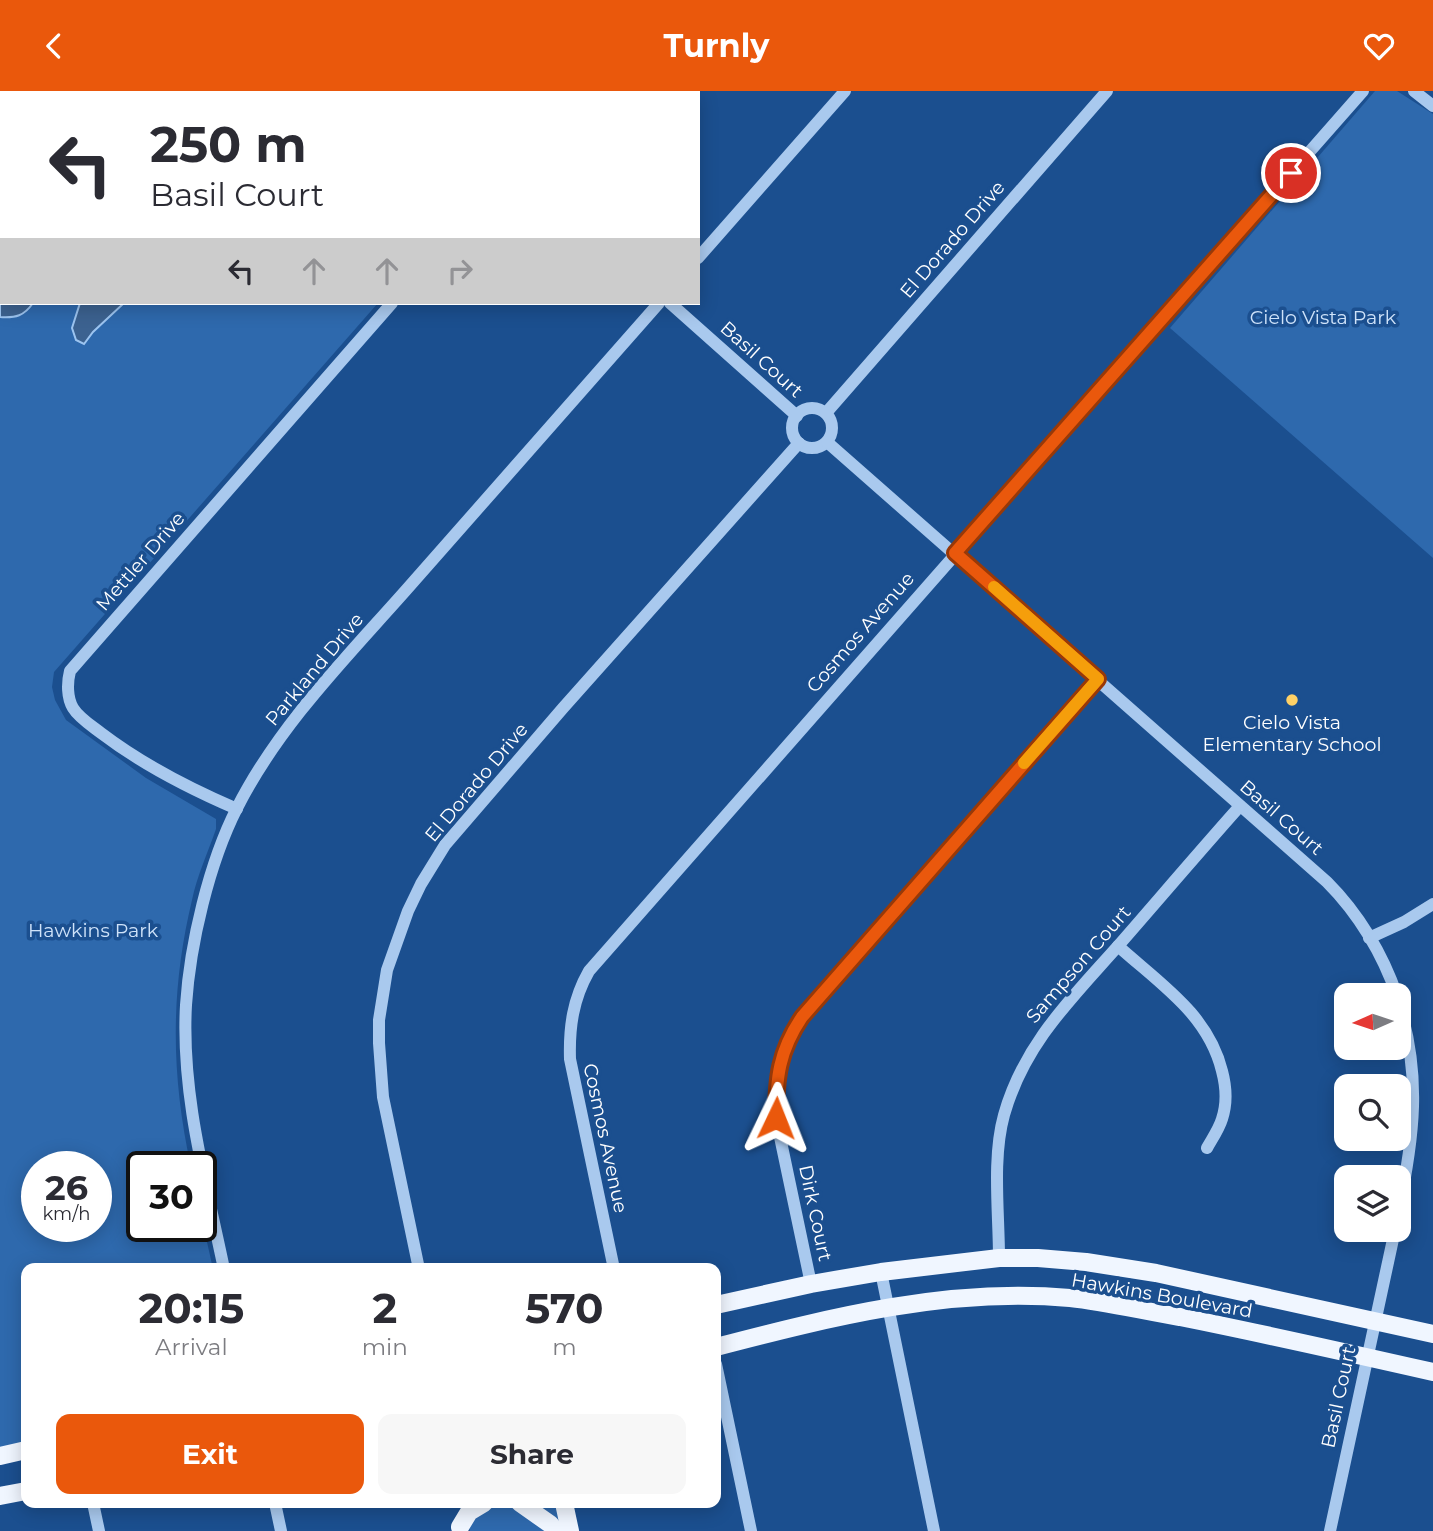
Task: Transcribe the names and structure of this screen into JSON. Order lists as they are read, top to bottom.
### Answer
{
  "streets": {
    "main road": ["Hawkins Boulevard"],
    "street": [
      "El Dorado Drive",
      "Basil Court",
      "Mettler Drive",
      "Cosmos Avenue",
      "Parkland Drive",
      "Sampson Court",
      "Dirk Court"
    ]
  },
  "crossings": [
    ["El Dorado Drive", "Basil Court"],
    ["Basil Court", "Cosmos Avenue"],
    ["Basil Court", "Sampson Court"],
    ["Basil Court", "Dirk Court"],
    ["Basil Court", "Hawkins Boulevard"],
    ["Mettler Drive", "Parkland Drive"],
    ["Sampson Court", "Hawkins Boulevard"],
    ["Dirk Court", "Hawkins Boulevard"]
  ],
  "parks": ["Cielo Vista Park", "Hawkins Park"],
  "places": ["Cielo Vista Elementary School"],
  "north": "left",
  "page": {
    "header": "Turnly",
    "turn": ["250 m", "Basil Court"],
    "speed": "26 km/h",
    "limit": "30",
    "eta": [
      "20:15",
      "Arrival",
      "2",
      "min",
      "570",
      "m"
    ],
    "buttons": ["Exit", "Share"]
  }
}
